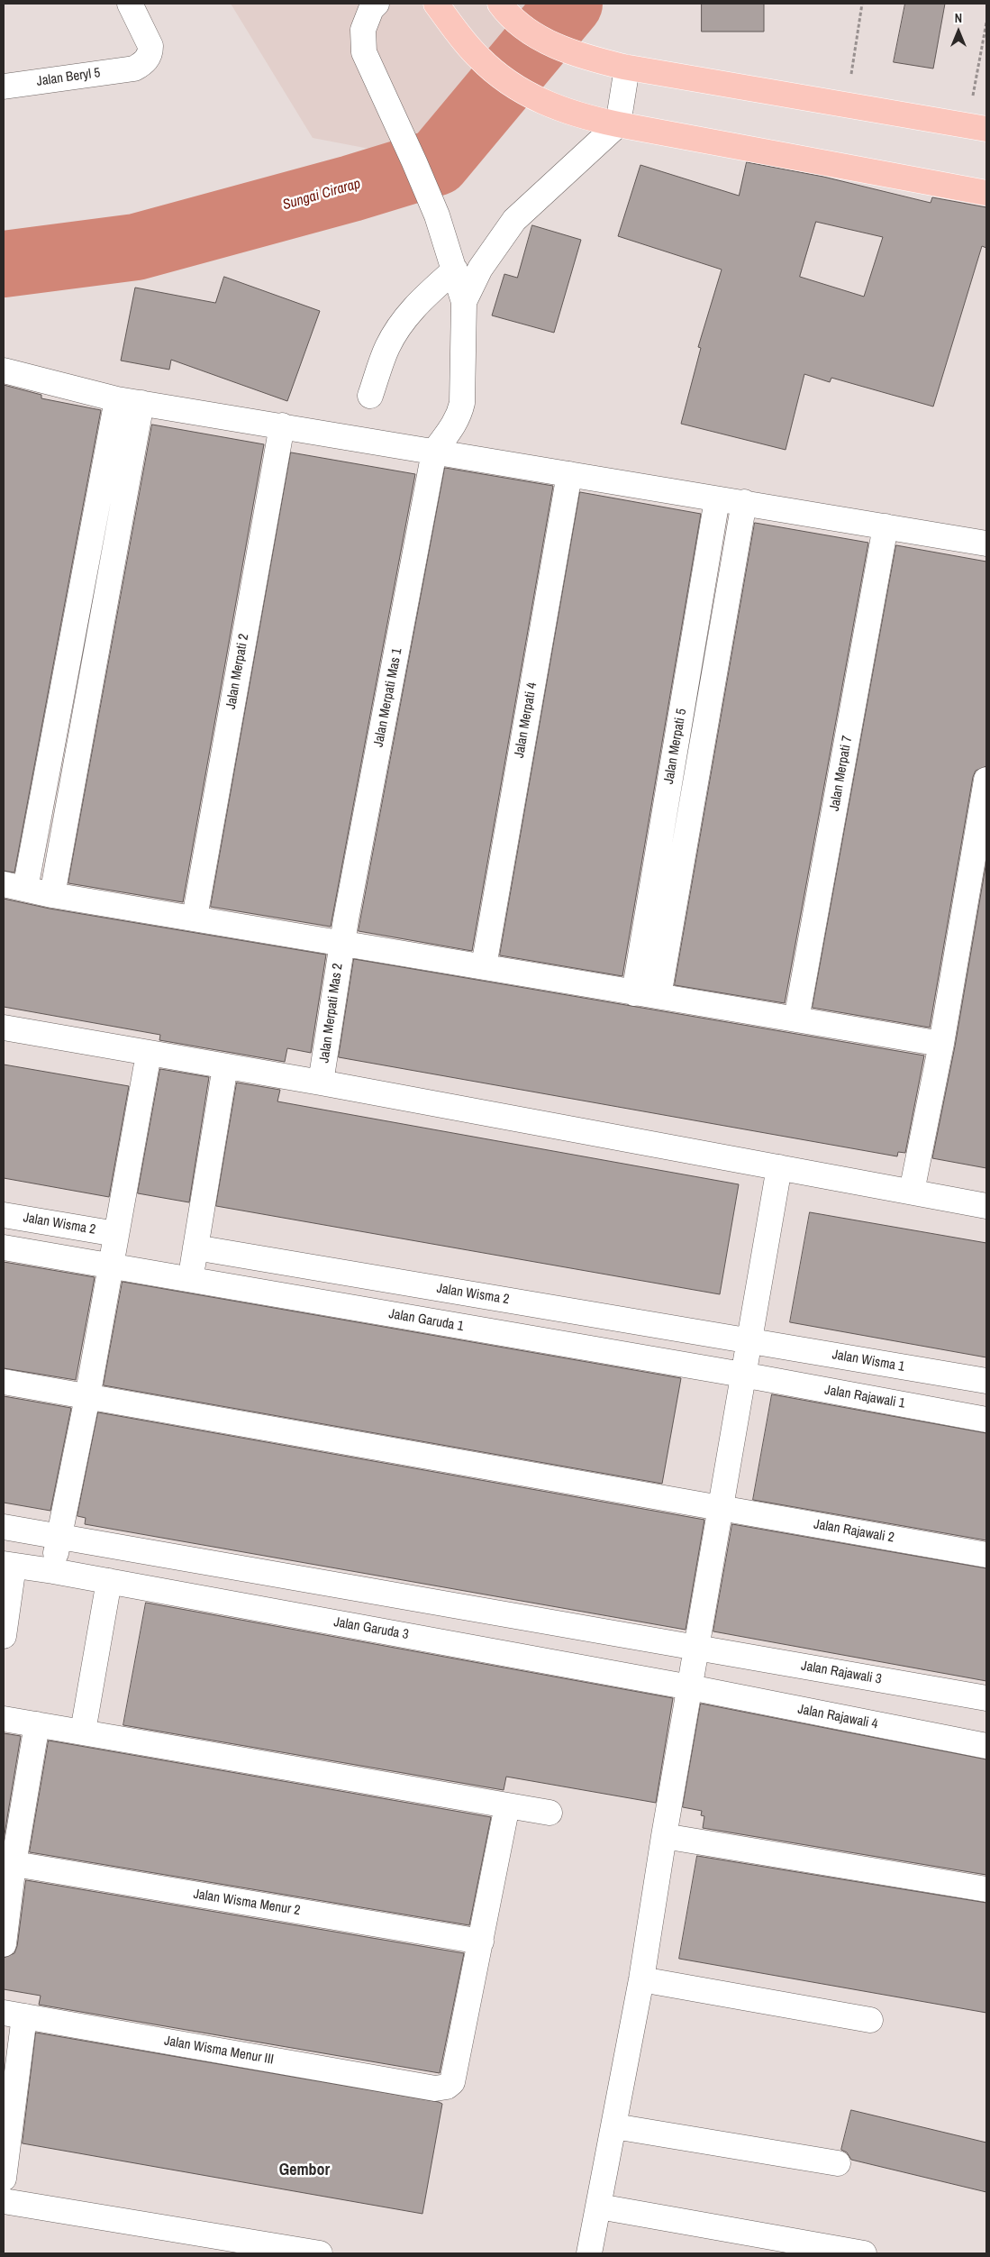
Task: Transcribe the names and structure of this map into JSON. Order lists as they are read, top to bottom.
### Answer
{
  "streets": {
    "street": [
      "Jalan Beryl 5",
      "Jalan Merpati 2",
      "Jalan Merpati Mas 1",
      "Jalan Merpati 4",
      "Jalan Merpati 5",
      "Jalan Merpati 7",
      "Jalan Merpati Mas 2",
      "Jalan Wisma 2",
      "Jalan Garuda 1",
      "Jalan Wisma 1",
      "Jalan Rajawali 1",
      "Jalan Rajawali 2",
      "Jalan Garuda 3",
      "Jalan Rajawali 3",
      "Jalan Rajawali 4",
      "Jalan Wisma Menur 2",
      "Jalan Wisma Menur III"
    ]
  },
  "crossings": [
    ["Jalan Merpati Mas 1", "Jalan Merpati Mas 2"],
    ["Jalan Wisma 2", "Jalan Wisma 1"],
    ["Jalan Garuda 1", "Jalan Rajawali 1"],
    ["Jalan Garuda 3", "Jalan Rajawali 4"],
    ["Jalan Wisma Menur 2", "Jalan Wisma Menur III"]
  ],
  "districts": ["Gembor"],
  "water": ["Sungai Cirarap"],
  "north": "top"
}
